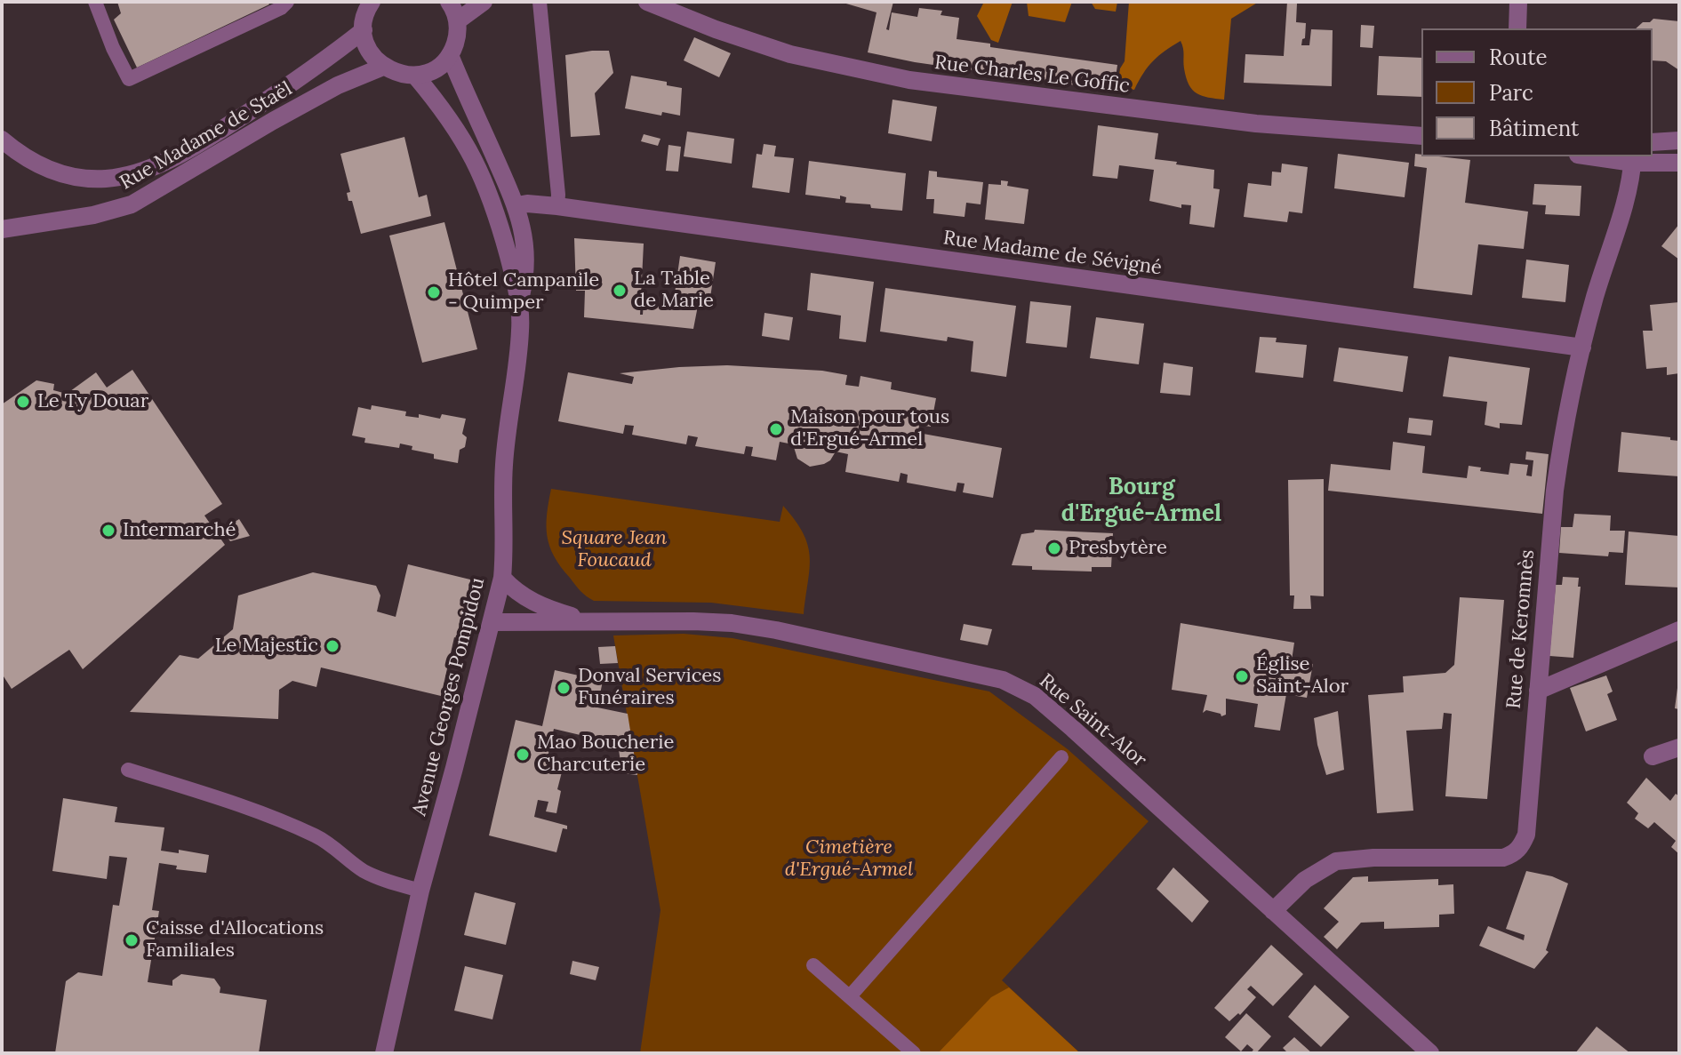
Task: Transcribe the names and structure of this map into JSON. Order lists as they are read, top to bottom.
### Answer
{
  "streets": {
    "street": [
      "Rue Charles Le Goffic",
      "Rue Madame de Staël",
      "Rue Madame de Sévigné",
      "Rue de Keromnès",
      "Avenue Georges Pompidou",
      "Rue Saint-Alor"
    ]
  },
  "crossings": [
    ["Rue Madame de Sévigné", "Rue de Keromnès"],
    ["Rue Madame de Sévigné", "Avenue Georges Pompidou"],
    ["Rue de Keromnès", "Rue Saint-Alor"],
    ["Avenue Georges Pompidou", "Rue Saint-Alor"]
  ],
  "districts": ["Bourg d'Ergué-Armel"],
  "parks": ["Square Jean Foucaud", "Cimetière d'Ergué-Armel"],
  "places": [
    "La Table de Marie",
    "Hôtel Campanile - Quimper",
    "Le Ty Douar",
    "Maison pour tous d'Ergué-Armel",
    "Intermarché",
    "Presbytère",
    "Le Majestic",
    "Église Saint-Alor",
    "Donval Services Funéraires",
    "Mao Boucherie Charcuterie",
    "Caisse d'Allocations Familiales"
  ],
  "legend": ["Route", "Parc", "Bâtiment"]
}
